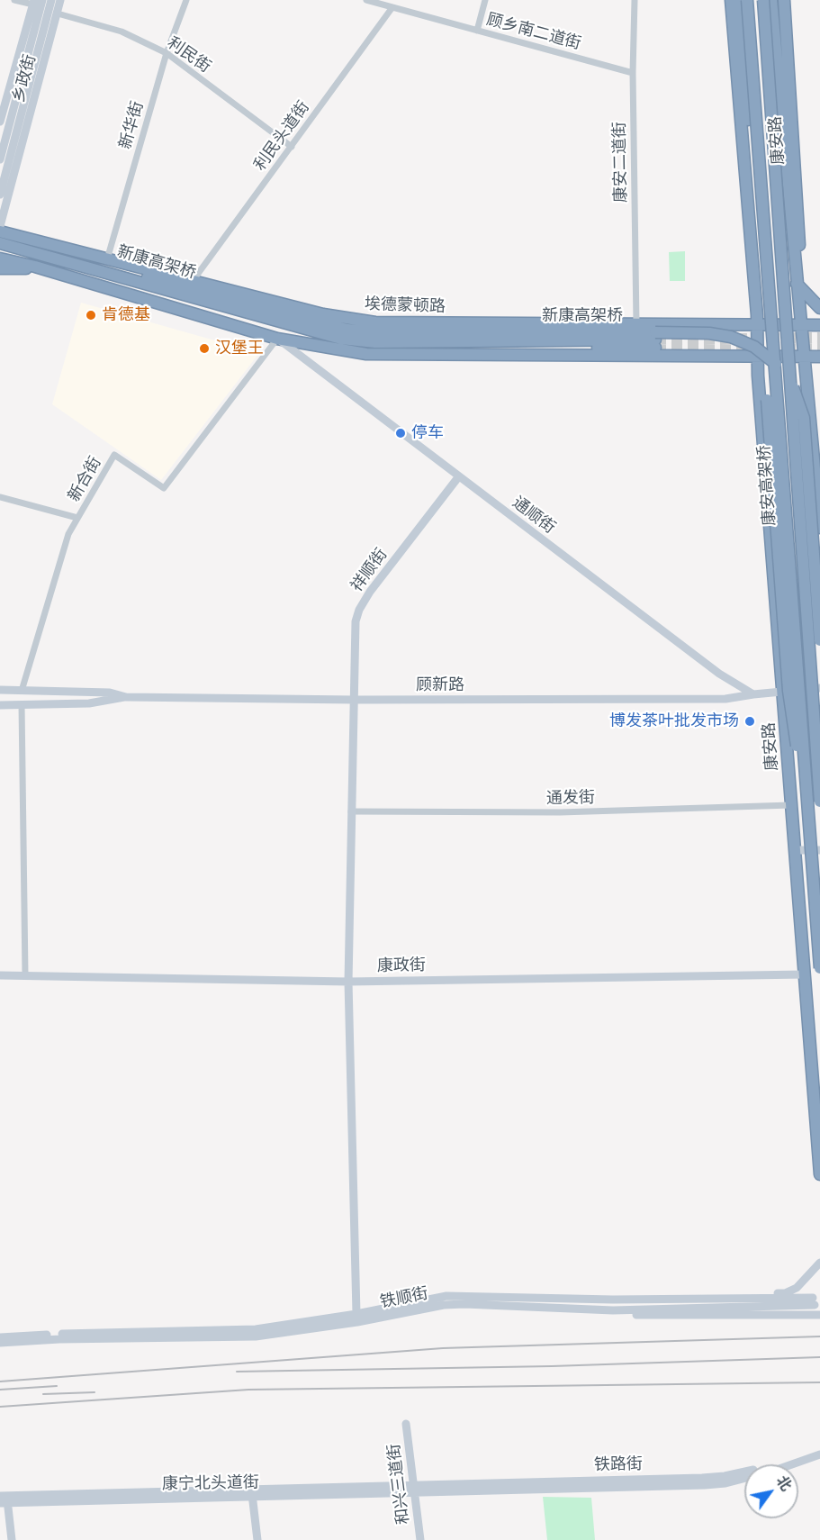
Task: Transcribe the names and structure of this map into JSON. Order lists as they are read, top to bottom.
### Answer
{
  "streets": {
    "highway": [
      "康安路",
      "新康高架桥",
      "埃德蒙顿路",
      "康安高架桥"
    ],
    "main road": [
      "乡政街",
      "通顺街",
      "祥顺街",
      "顾新路",
      "康政街",
      "铁顺街",
      "铁路街",
      "康宁北头道街",
      "和兴三道街"
    ],
    "street": [
      "顾乡南二道街",
      "利民街",
      "新华街",
      "利民头道街",
      "康安二道街",
      "新合街",
      "通发街"
    ]
  },
  "crossings": [
    ["顾乡南二道街", "利民头道街"],
    ["顾乡南二道街", "康安二道街"],
    ["利民街", "乡政街"],
    ["利民街", "新华街"],
    ["利民街", "利民头道街"],
    ["新华街", "新康高架桥"],
    ["新华街", "埃德蒙顿路"],
    ["利民头道街", "埃德蒙顿路"],
    ["康安路", "埃德蒙顿路"],
    ["康安路", "通发街"],
    ["康安路", "康政街"],
    ["康安二道街", "埃德蒙顿路"],
    ["新康高架桥", "埃德蒙顿路"],
    ["新合街", "通顺街"],
    ["新合街", "顾新路"],
    ["通顺街", "祥顺街"],
    ["通顺街", "顾新路"],
    ["祥顺街", "顾新路"],
    ["祥顺街", "通发街"],
    ["祥顺街", "康政街"],
    ["祥顺街", "铁顺街"],
    ["铁路街", "康宁北头道街"],
    ["铁路街", "和兴三道街"],
    ["康宁北头道街", "和兴三道街"]
  ],
  "places": [
    "肯德基",
    "汉堡王",
    "停车",
    "博发茶叶批发市场"
  ],
  "north": "top right"
}
